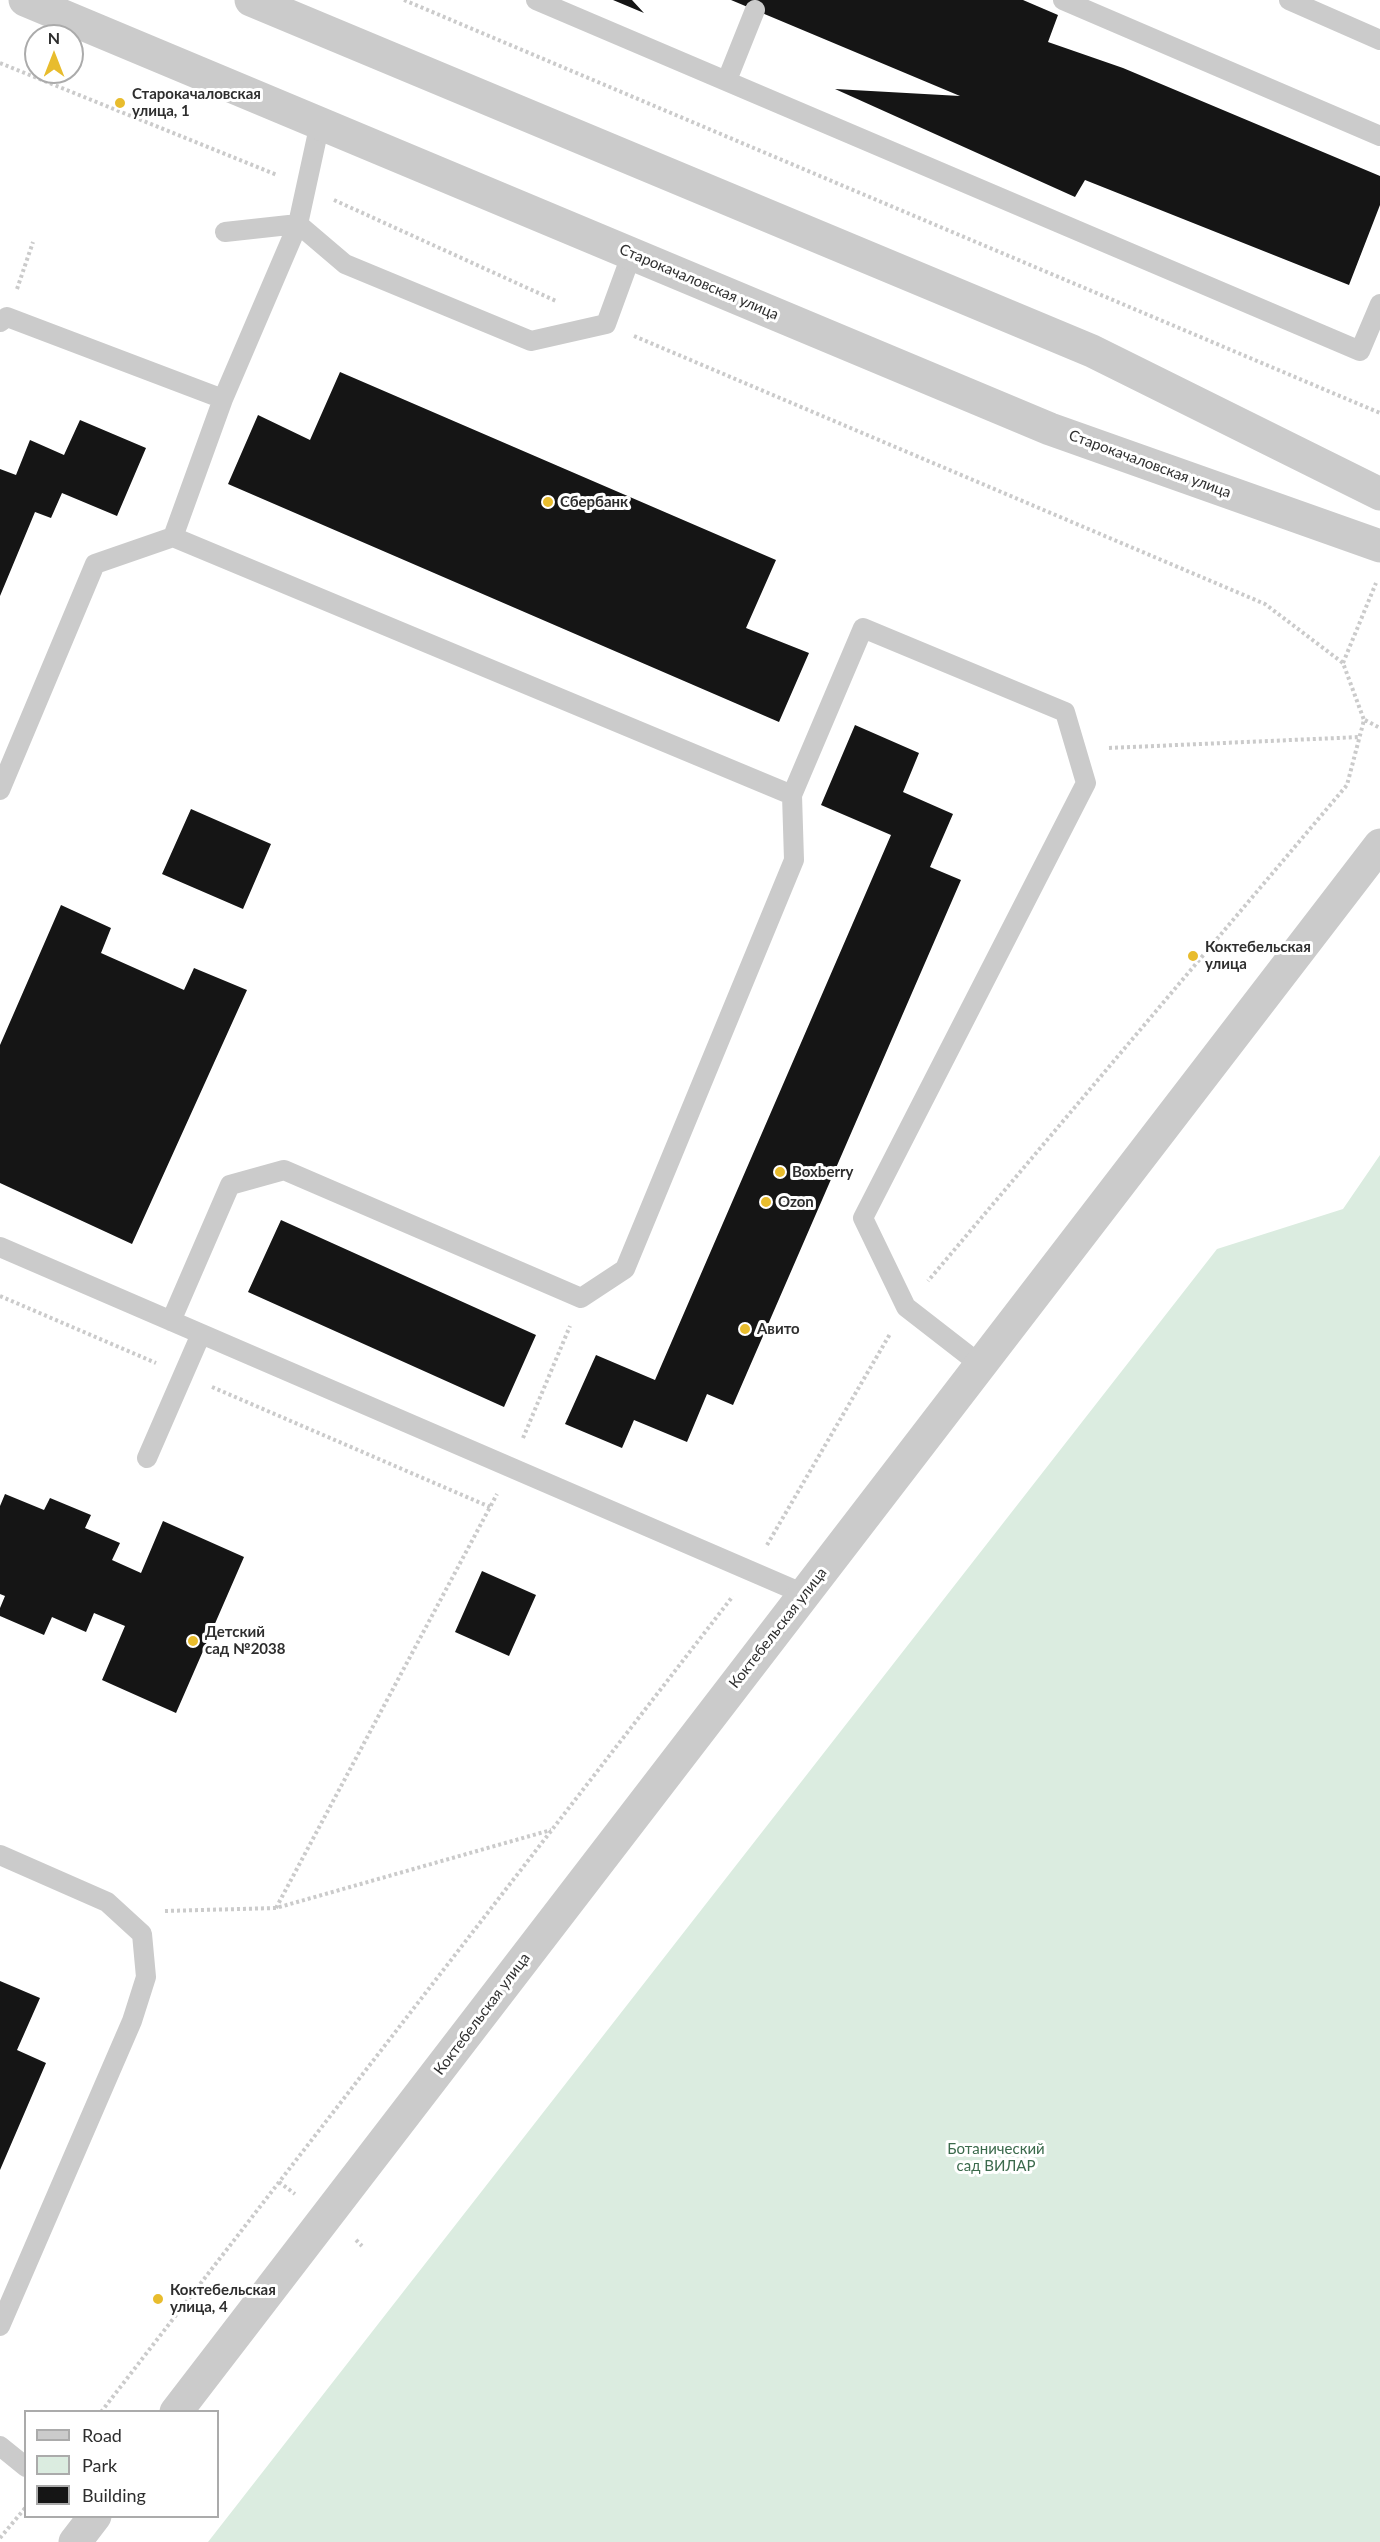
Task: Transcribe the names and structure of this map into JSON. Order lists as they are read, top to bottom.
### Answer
{
  "streets": {
    "street": ["Старокачаловская улица", "Коктебельская улица"]
  },
  "parks": ["Ботанический сад ВИЛАР"],
  "places": [
    "Старокачаловская улица, 1",
    "Сбербанк",
    "Коктебельская улица",
    "Boxberry",
    "Ozon",
    "Авито",
    "Детский сад №2038",
    "Коктебельская улица, 4"
  ],
  "legend": ["Road", "Park", "Building"],
  "north": "top"
}
